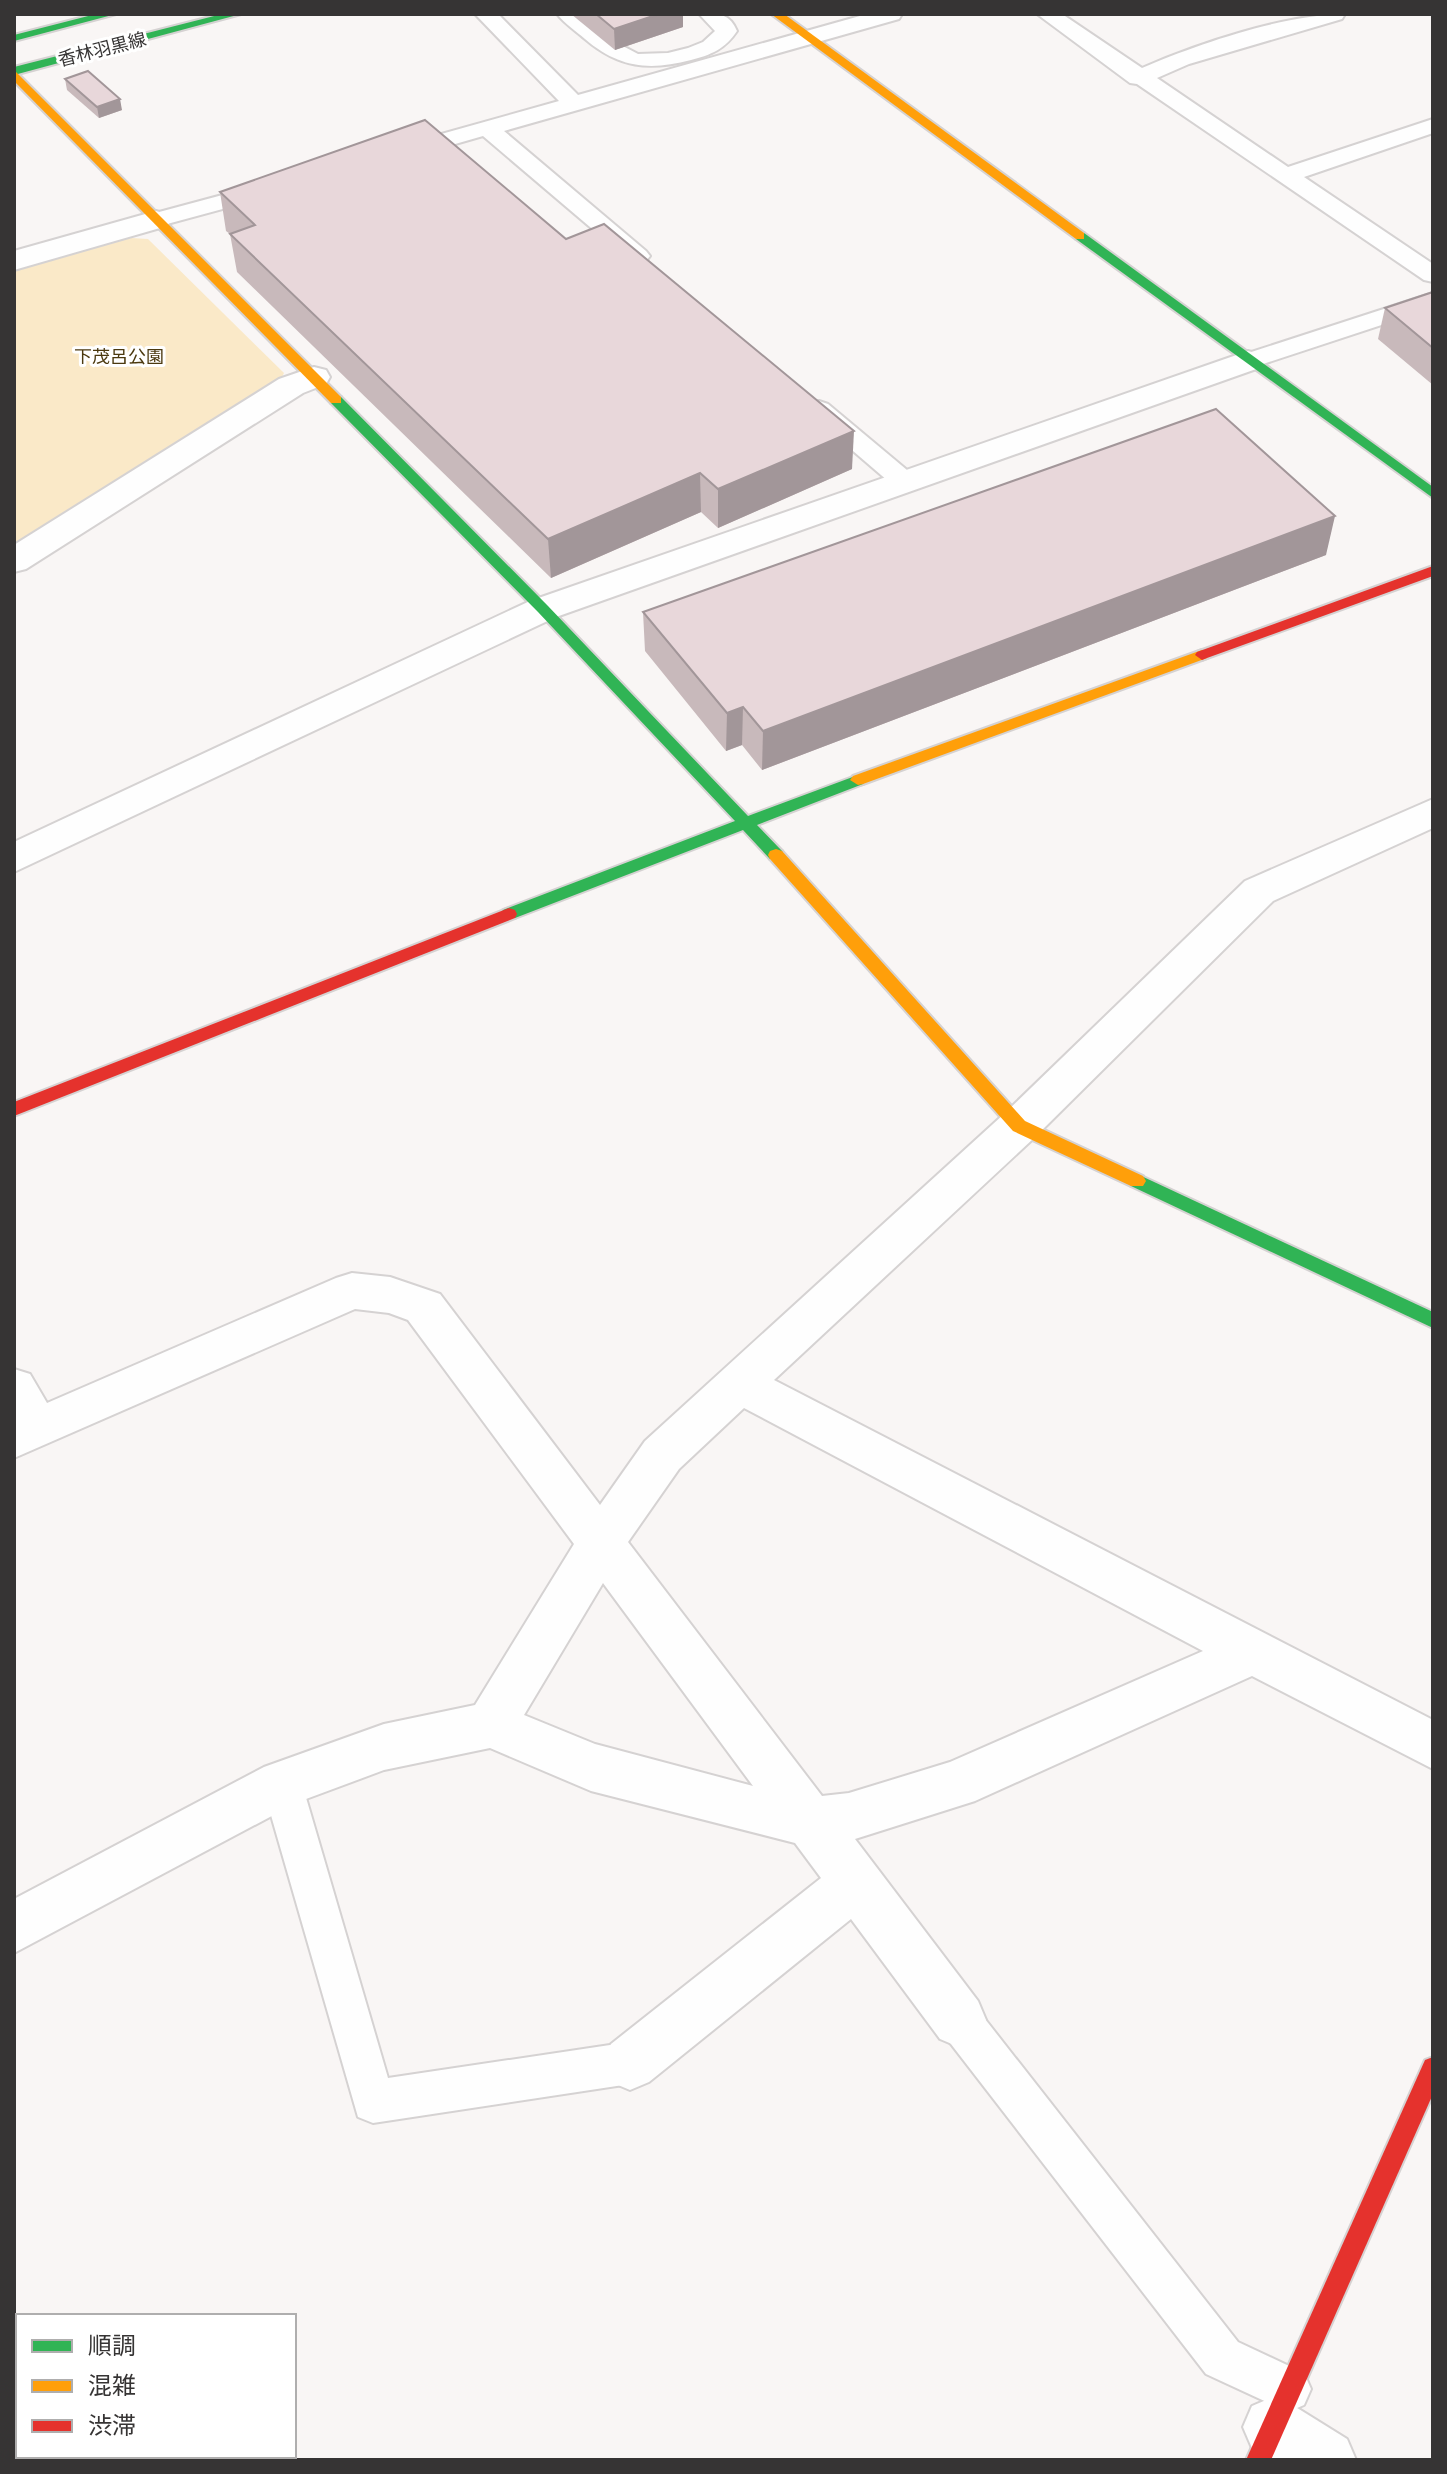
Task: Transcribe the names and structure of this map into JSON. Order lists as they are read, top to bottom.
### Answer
{
  "streets": {
    "street": ["香林羽黒線"]
  },
  "parks": ["下茂呂公園"],
  "legend": ["順調", "混雑", "渋滞"]
}
